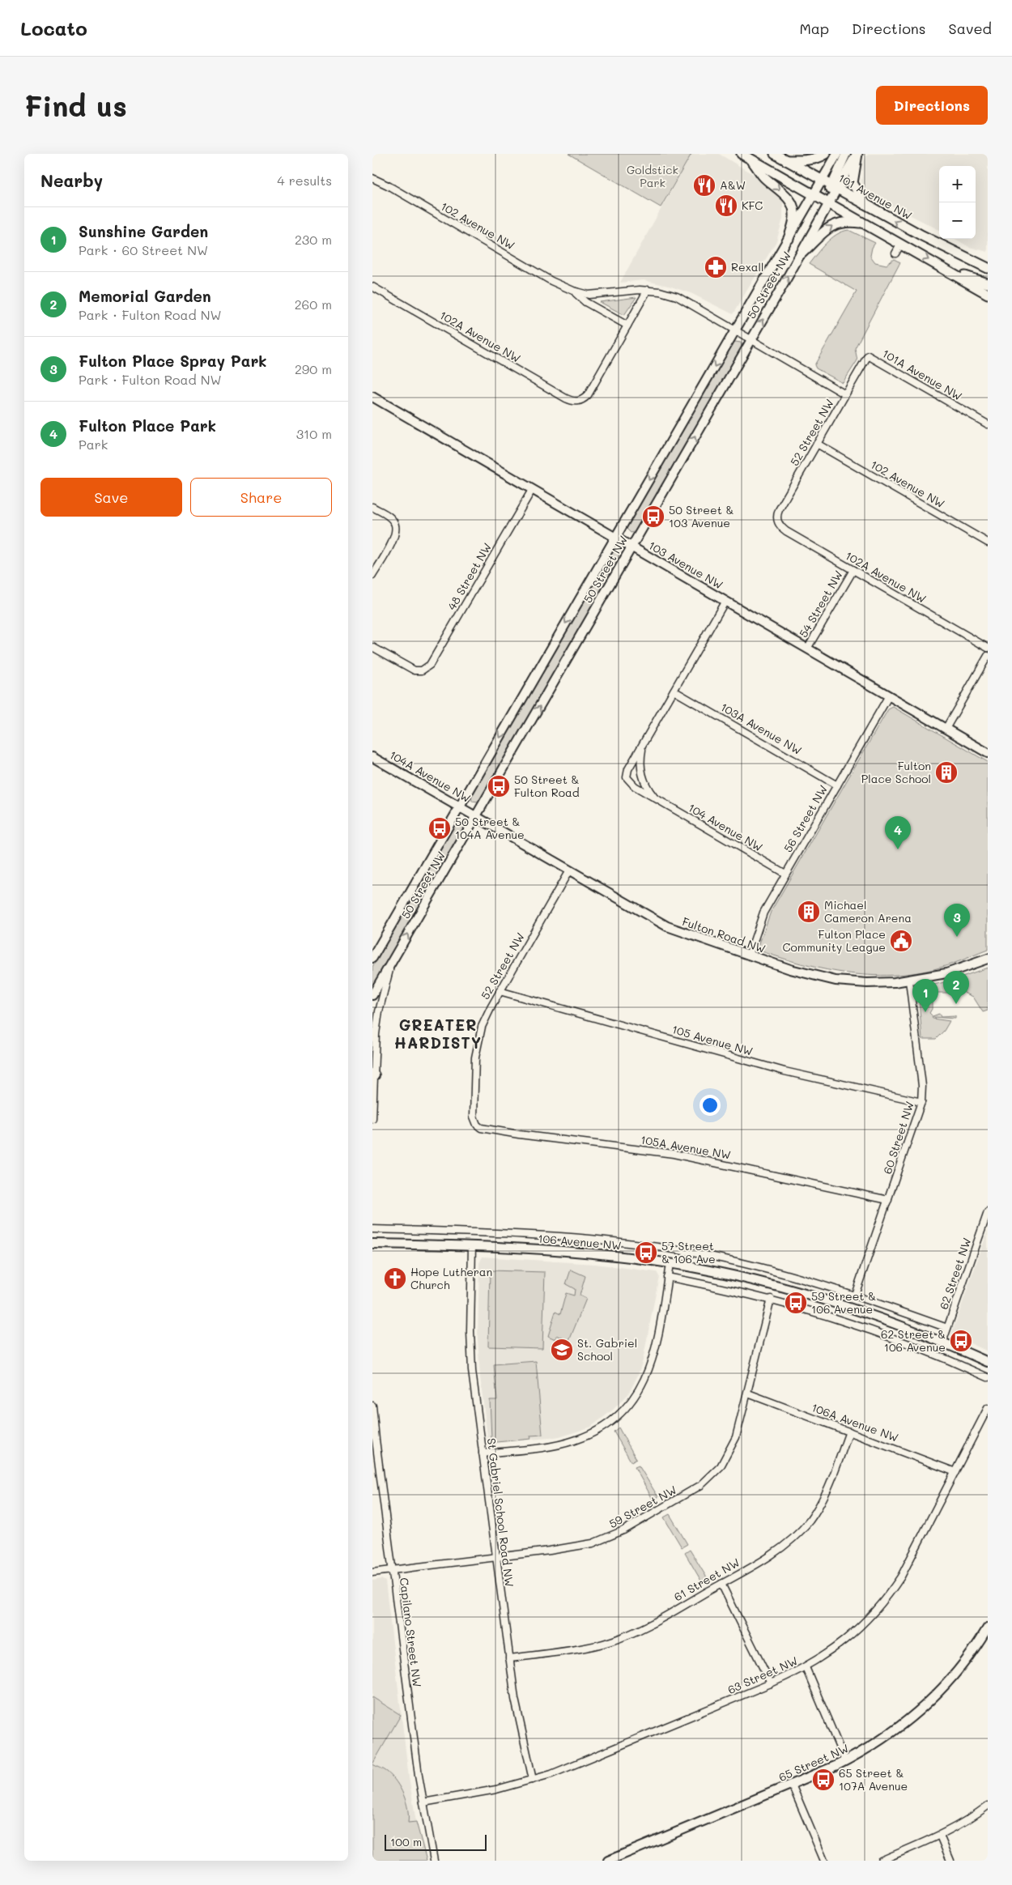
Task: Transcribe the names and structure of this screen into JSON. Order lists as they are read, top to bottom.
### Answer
{
  "streets": {
    "main road": [
      "101 Avenue NW",
      "50 Street NW",
      "103 Avenue NW",
      "104A Avenue NW",
      "Fulton Road NW",
      "106 Avenue NW",
      "65 Street NW"
    ],
    "street": [
      "102 Avenue NW",
      "102A Avenue NW",
      "101A Avenue NW",
      "52 Street NW",
      "48 Street NW",
      "54 Street NW",
      "103A Avenue NW",
      "56 Street NW",
      "104 Avenue NW",
      "105 Avenue NW",
      "60 Street NW",
      "105A Avenue NW",
      "62 Street NW",
      "106A Avenue NW",
      "59 Street NW",
      "St Gabriel School Road NW",
      "61 Street NW",
      "Capilano Street NW",
      "63 Street NW"
    ]
  },
  "crossings": [
    ["101 Avenue NW", "50 Street NW"],
    ["102 Avenue NW", "50 Street NW"],
    ["102 Avenue NW", "102A Avenue NW"],
    ["102 Avenue NW", "52 Street NW"],
    ["50 Street NW", "103 Avenue NW"],
    ["50 Street NW", "104A Avenue NW"],
    ["50 Street NW", "Fulton Road NW"],
    ["102A Avenue NW", "52 Street NW"],
    ["102A Avenue NW", "54 Street NW"],
    ["101A Avenue NW", "52 Street NW"],
    ["52 Street NW", "Fulton Road NW"],
    ["52 Street NW", "105 Avenue NW"],
    ["52 Street NW", "105A Avenue NW"],
    ["103 Avenue NW", "48 Street NW"],
    ["103 Avenue NW", "54 Street NW"],
    ["103 Avenue NW", "56 Street NW"],
    ["103A Avenue NW", "56 Street NW"],
    ["104A Avenue NW", "Fulton Road NW"],
    ["56 Street NW", "104 Avenue NW"],
    ["56 Street NW", "Fulton Road NW"],
    ["Fulton Road NW", "60 Street NW"],
    ["105 Avenue NW", "60 Street NW"],
    ["60 Street NW", "105A Avenue NW"],
    ["60 Street NW", "106 Avenue NW"],
    ["106 Avenue NW", "62 Street NW"],
    ["106 Avenue NW", "St Gabriel School Road NW"],
    ["106A Avenue NW", "59 Street NW"],
    ["106A Avenue NW", "61 Street NW"],
    ["106A Avenue NW", "63 Street NW"],
    ["59 Street NW", "St Gabriel School Road NW"],
    ["59 Street NW", "Capilano Street NW"],
    ["St Gabriel School Road NW", "61 Street NW"],
    ["St Gabriel School Road NW", "63 Street NW"],
    ["Capilano Street NW", "63 Street NW"]
  ],
  "districts": ["GREATER HARDISTY"],
  "parks": ["Goldstick Park"],
  "places": {
    "restaurant": ["A&W", "KFC"],
    "pharmacy": ["Rexall"],
    "bus stop": [
      "50 Street & 103 Avenue",
      "50 Street & Fulton Road",
      "50 Street & 104A Avenue",
      "57 Street & 106 Ave",
      "59 Street & 106 Avenue",
      "62 Street & 106 Avenue",
      "65 Street & 107A Avenue"
    ],
    "building": ["Fulton Place School", "Michael Cameron Arena"],
    "public building": ["Fulton Place Community League"],
    "church": ["Hope Lutheran Church"],
    "school or university": ["St. Gabriel School"]
  },
  "scale_bar": "100 m",
  "page": {
    "header": "Locato",
    "nav": ["Map", "Directions", "Saved"],
    "buttons": [
      "Directions",
      ["Save", "Share"]
    ],
    "title": "Find us",
    "heading": ["Nearby", "4 results"],
    "map_buttons": ["+", "−"],
    "list": [
      {
        "mark": "1",
        "name": "Sunshine Garden",
        "note": "Park · 60 Street NW",
        "value": "230 m"
      },
      {
        "mark": "2",
        "name": "Memorial Garden",
        "note": "Park · Fulton Road NW",
        "value": "260 m"
      },
      {
        "mark": "3",
        "name": "Fulton Place Spray Park",
        "note": "Park · Fulton Road NW",
        "value": "290 m"
      },
      {
        "mark": "4",
        "name": "Fulton Place Park",
        "note": "Park",
        "value": "310 m"
      }
    ],
    "pins": [
      "4",
      "3",
      "2",
      "1"
    ],
    "scale": "100 m"
  }
}
